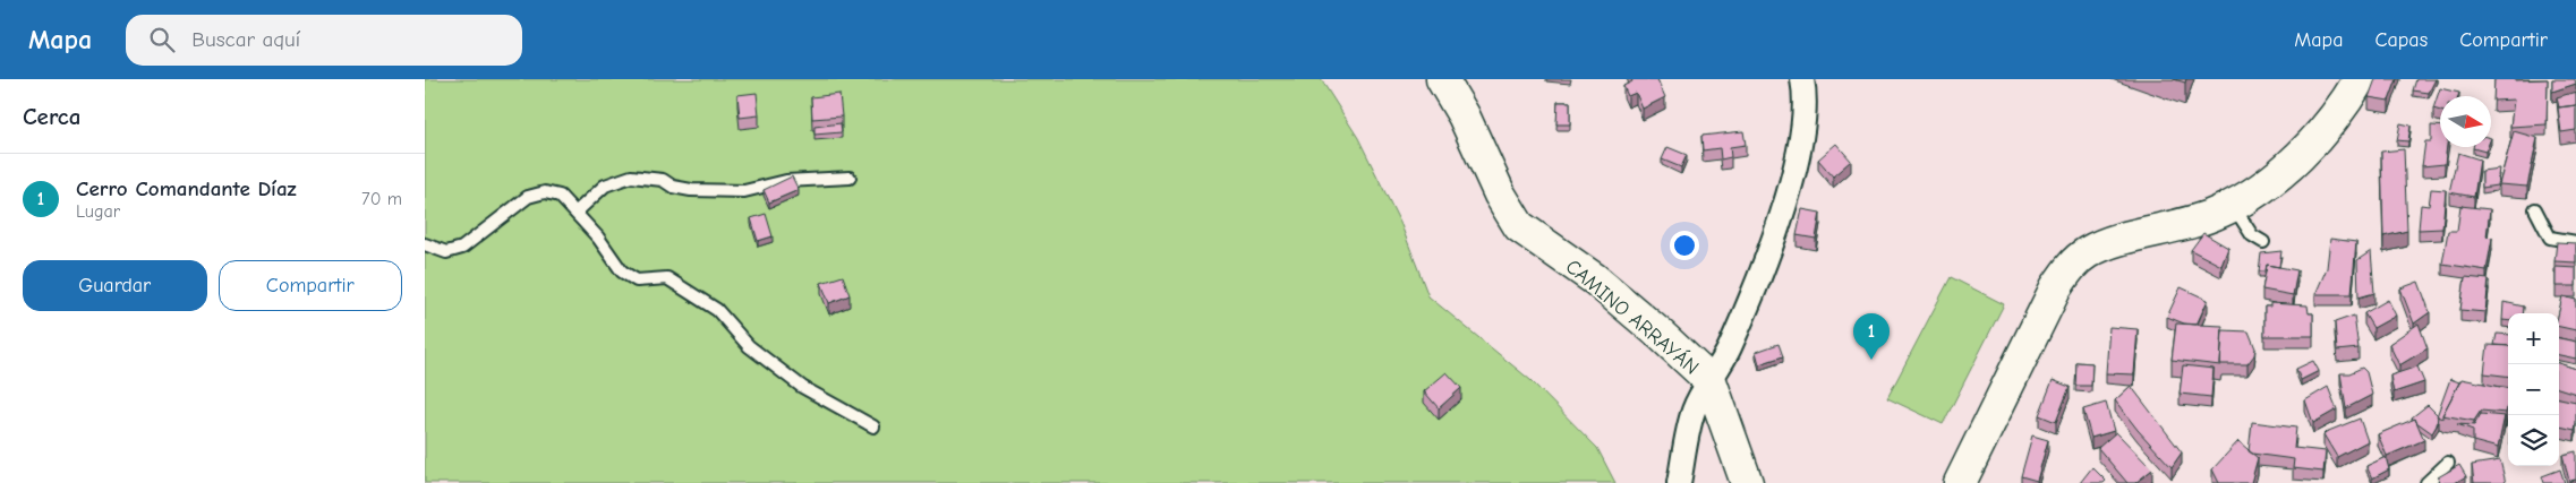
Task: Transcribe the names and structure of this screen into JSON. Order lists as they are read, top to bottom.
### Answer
{
  "streets": {
    "street": ["CAMINO ARRAYÁN"]
  },
  "north": "right",
  "page": {
    "header": "Mapa",
    "search": "Buscar aquí",
    "nav": ["Mapa", "Capas", "Compartir"],
    "heading": "Cerca",
    "list": [
      {
        "mark": "1",
        "name": "Cerro Comandante Díaz",
        "note": "Lugar",
        "value": "70 m"
      }
    ],
    "buttons": ["Guardar", "Compartir"],
    "map_buttons": ["+", "−"],
    "pins": "1"
  }
}
